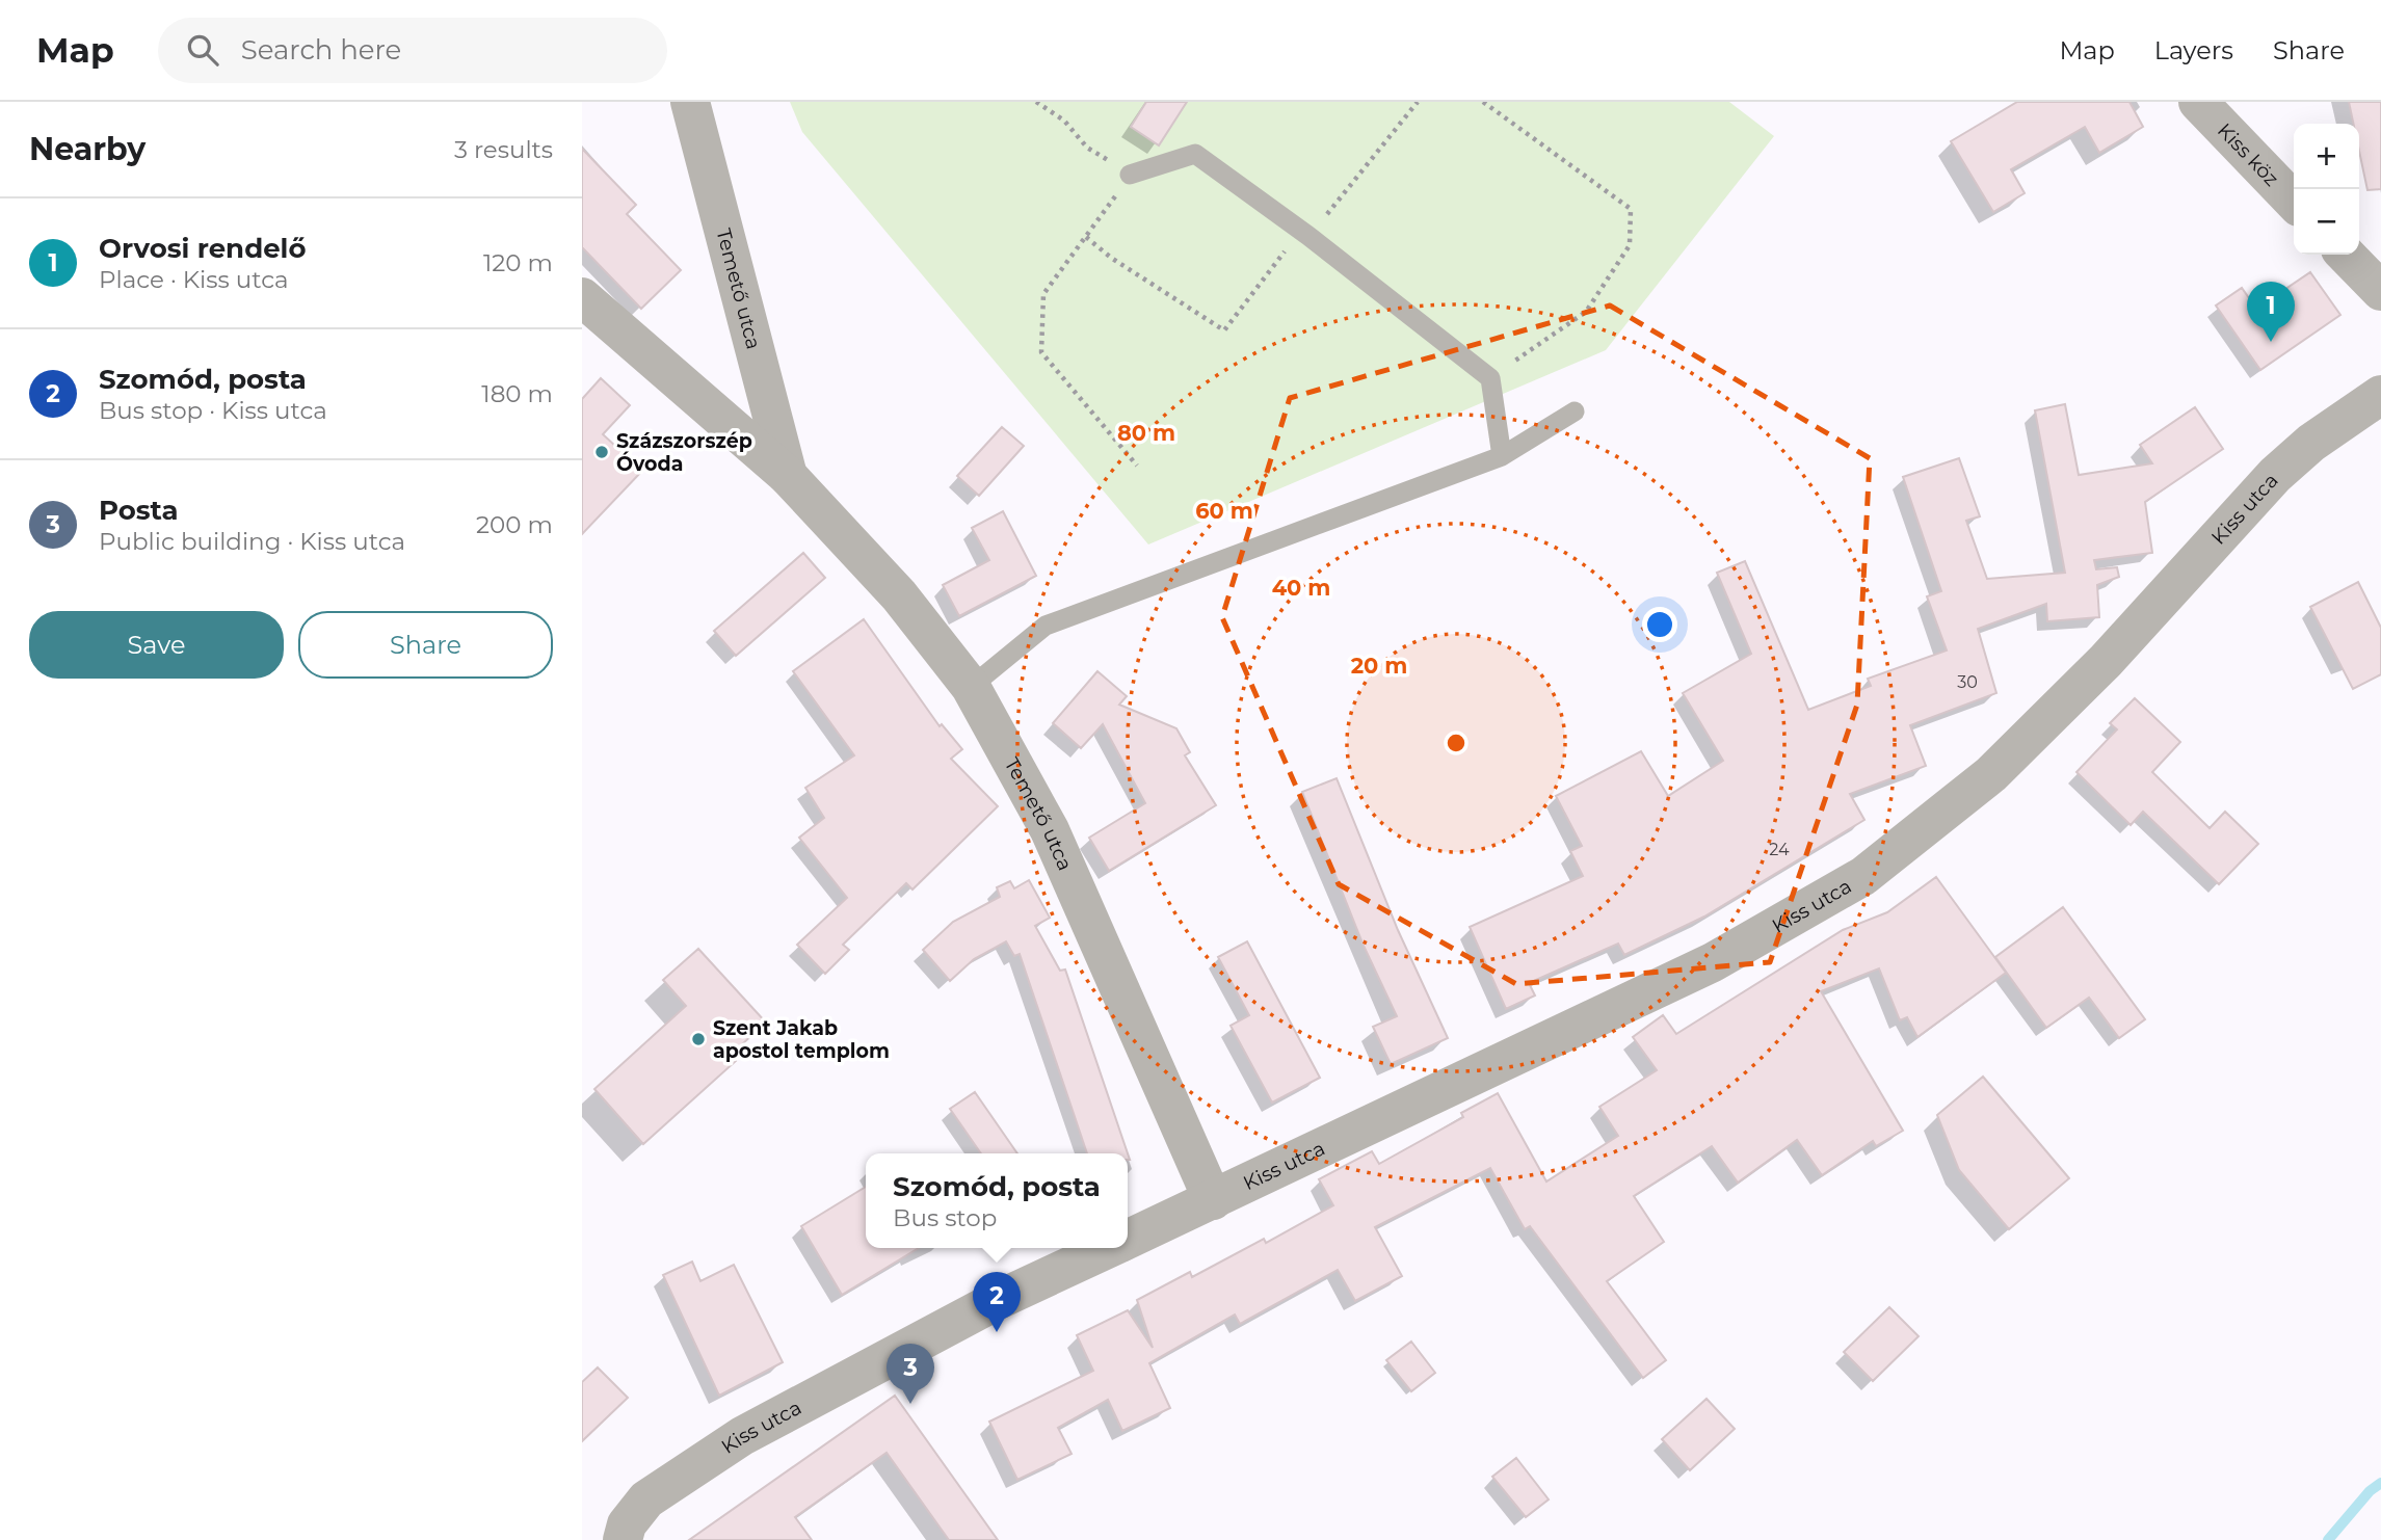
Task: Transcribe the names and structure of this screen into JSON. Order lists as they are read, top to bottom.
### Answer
{
  "streets": {
    "street": ["Kiss köz", "Temető utca", "Kiss utca"]
  },
  "crossings": [
    ["Temető utca", "Kiss utca"]
  ],
  "places": ["Százszorszép Óvoda", "Szent Jakab apostol templom"],
  "house_numbers": ["30", "24"],
  "page": {
    "header": "Map",
    "search": "Search here",
    "nav": ["Map", "Layers", "Share"],
    "heading": ["Nearby", "3 results"],
    "map_buttons": ["+", "−"],
    "list": [
      {
        "mark": "1",
        "name": "Orvosi rendelő",
        "note": "Place · Kiss utca",
        "value": "120 m"
      },
      {
        "mark": "2",
        "name": "Szomód, posta",
        "note": "Bus stop · Kiss utca",
        "value": "180 m"
      },
      {
        "mark": "3",
        "name": "Posta",
        "note": "Public building · Kiss utca",
        "value": "200 m"
      }
    ],
    "pins": ["1", "2", "3"],
    "buttons": ["Save", "Share"],
    "popup": ["Szomód, posta", "Bus stop"]
  },
  "rings": [
    "80 m",
    "60 m",
    "40 m",
    "20 m"
  ]
}
